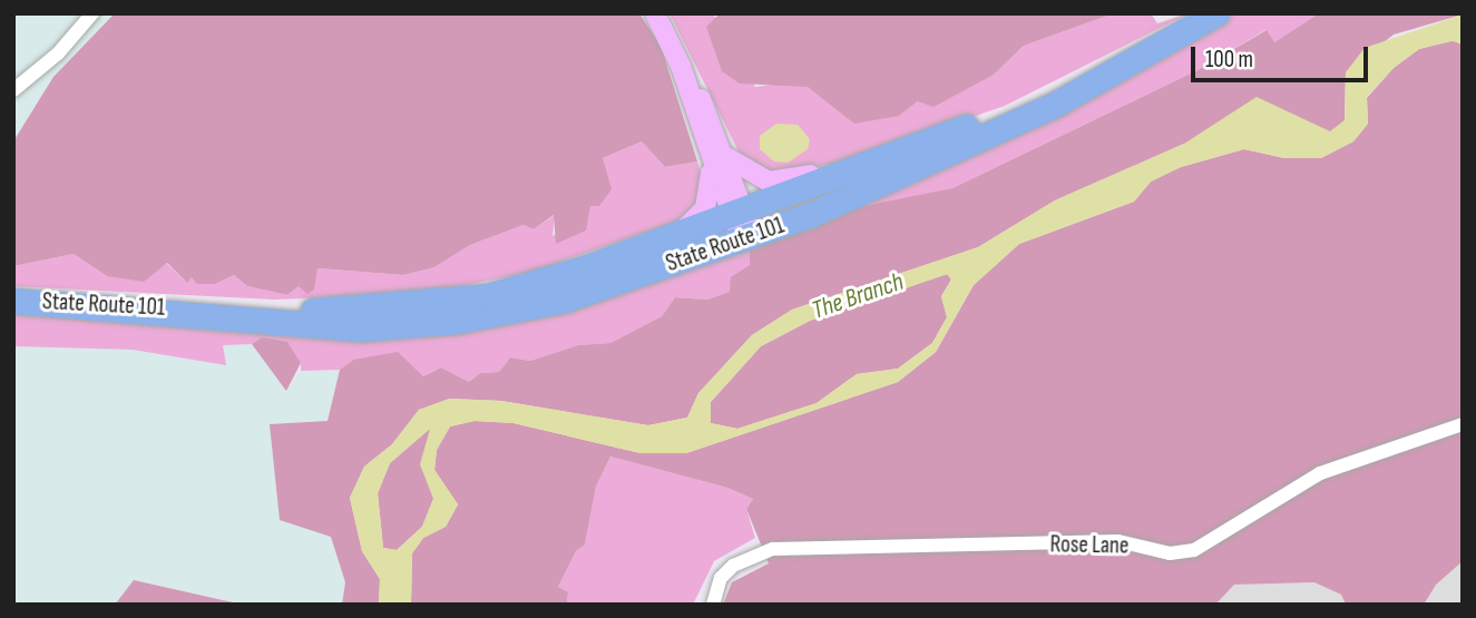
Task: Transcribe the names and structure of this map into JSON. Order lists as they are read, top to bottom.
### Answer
{
  "streets": {
    "highway": ["State Route 101"],
    "street": ["Rose Lane"]
  },
  "water": ["The Branch"],
  "scale_bar": "100 m"
}
